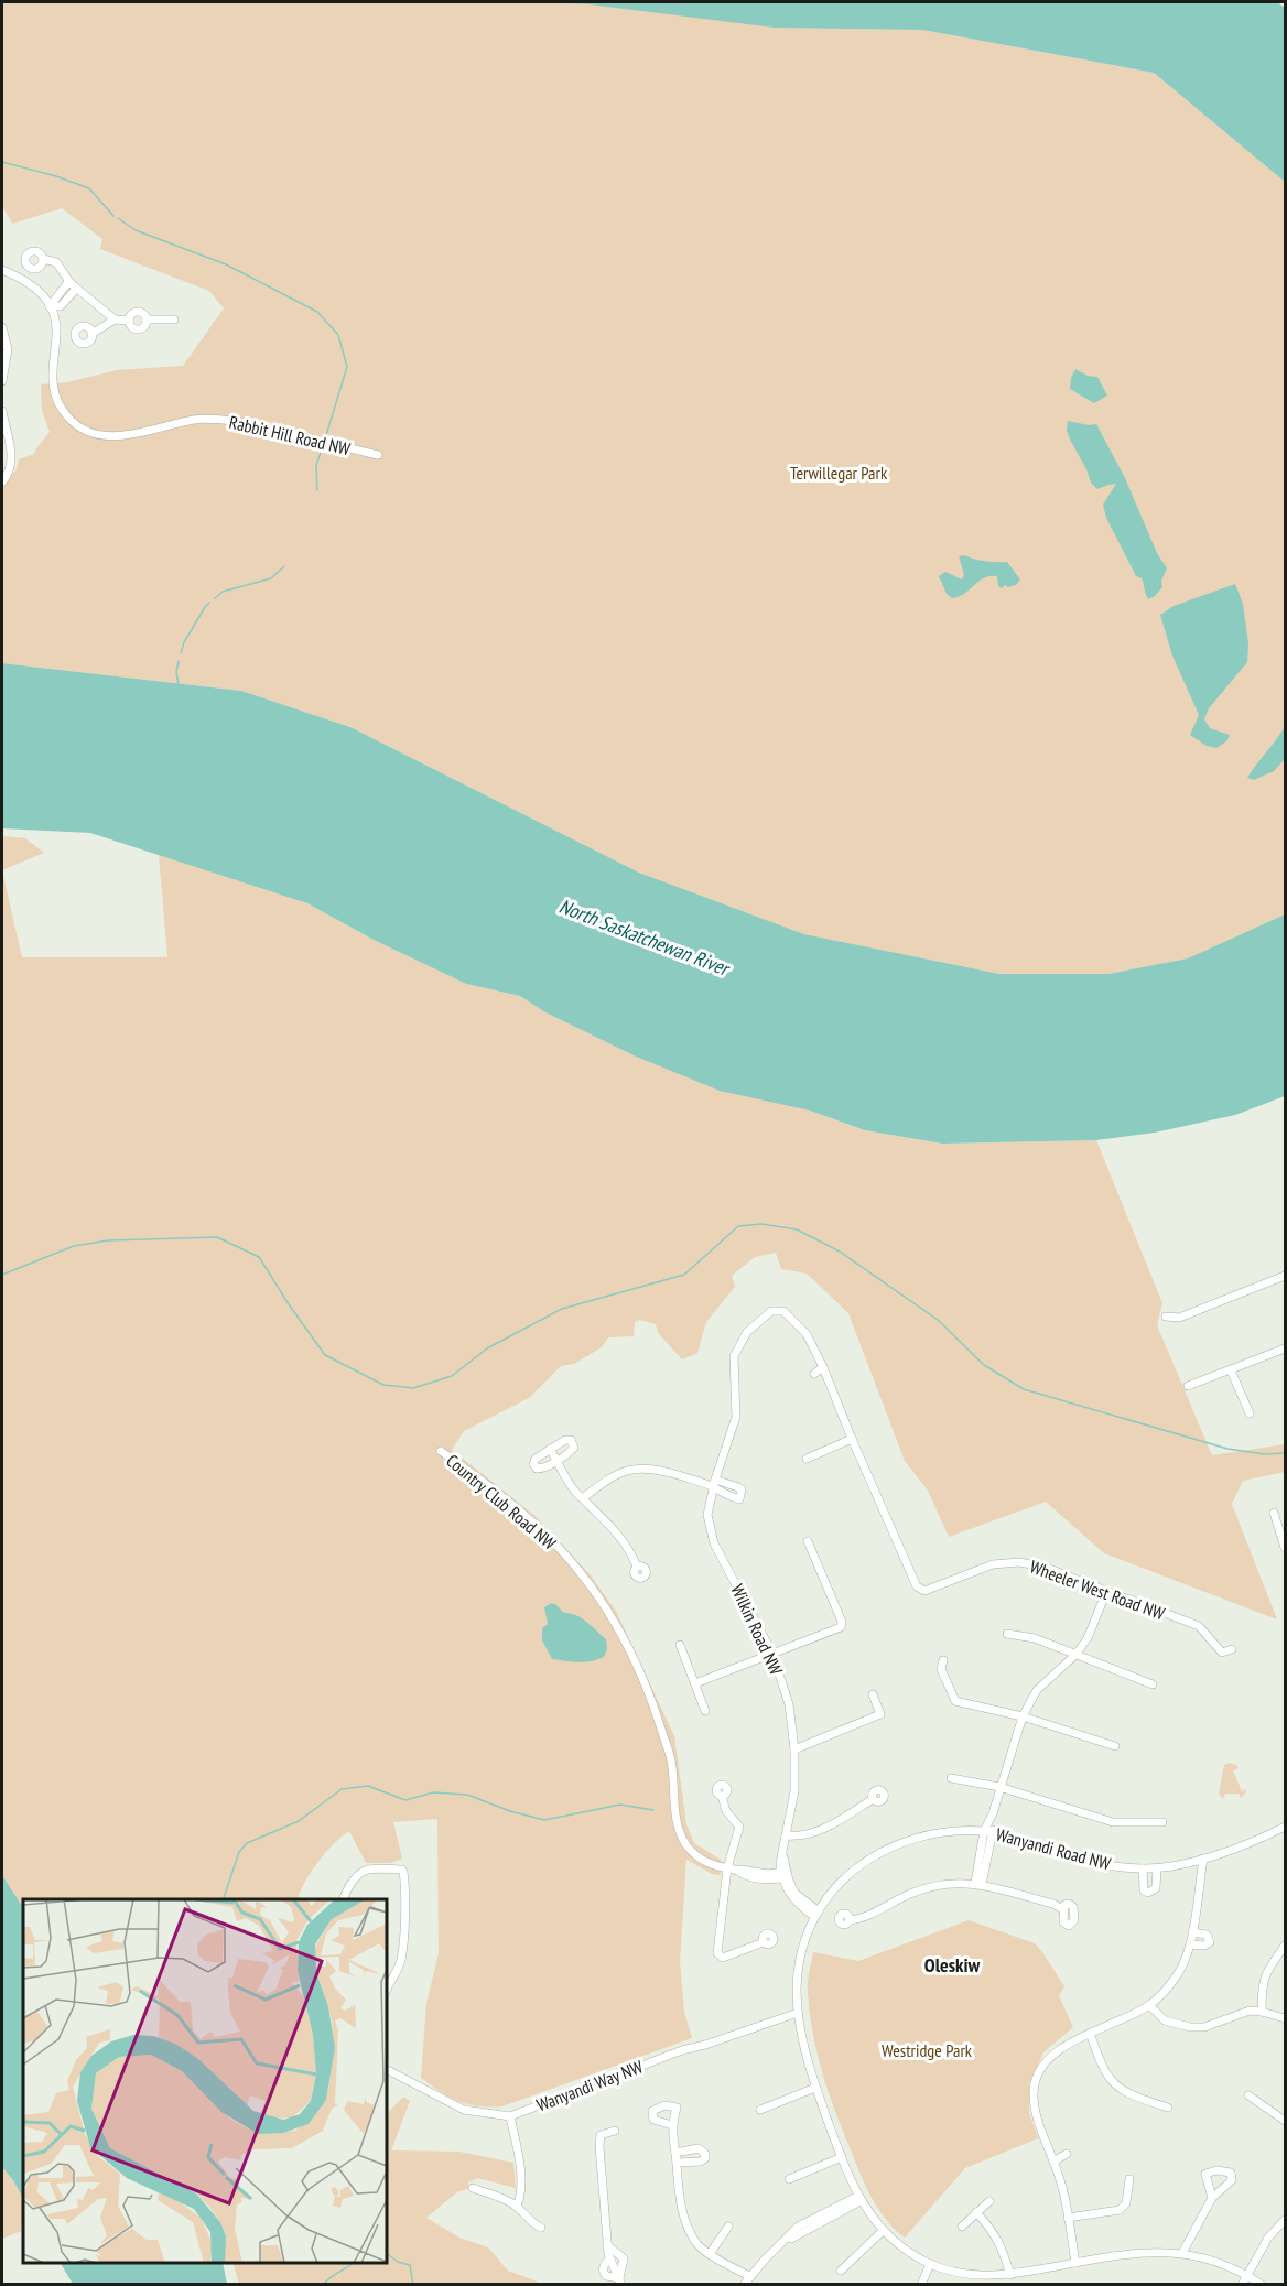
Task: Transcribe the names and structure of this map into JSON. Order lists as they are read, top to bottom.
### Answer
{
  "streets": {
    "street": [
      "Rabbit Hill Road NW",
      "Country Club Road NW",
      "Wheeler West Road NW",
      "Wilkin Road NW",
      "Wanyandi Road NW",
      "Wanyandi Way NW"
    ]
  },
  "crossings": [
    ["Country Club Road NW", "Wilkin Road NW"],
    ["Wheeler West Road NW", "Wilkin Road NW"],
    ["Wanyandi Road NW", "Wanyandi Way NW"]
  ],
  "districts": ["Oleskiw"],
  "water": ["North Saskatchewan River"],
  "parks": ["Terwillegar Park", "Westridge Park"]
}
